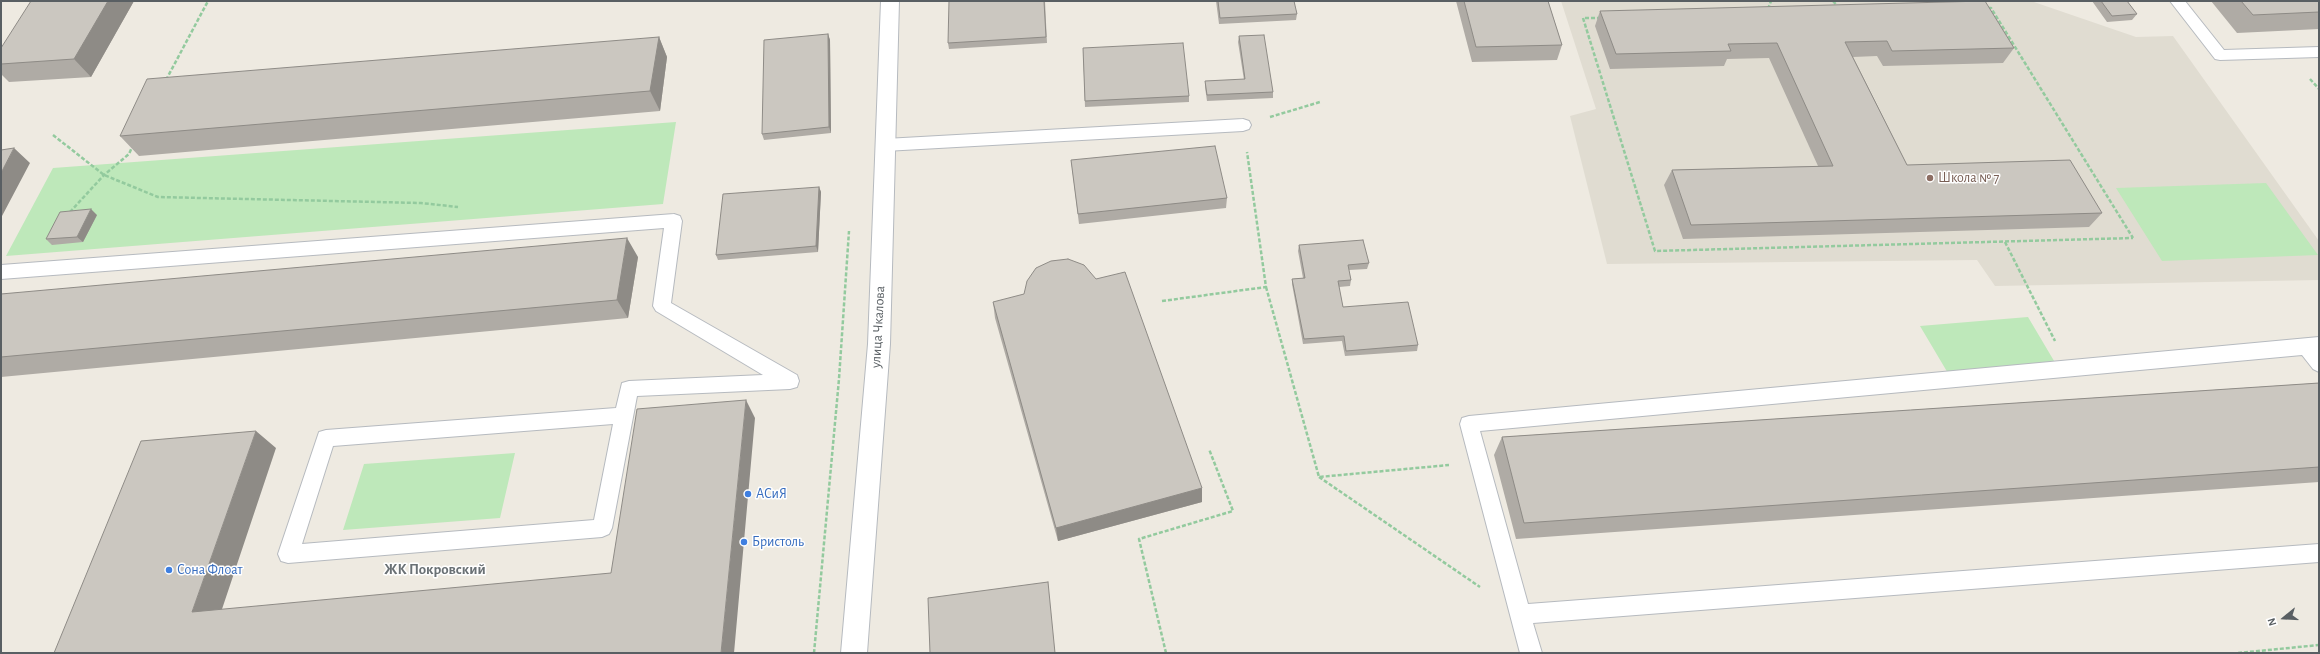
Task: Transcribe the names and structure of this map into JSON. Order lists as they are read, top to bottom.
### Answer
{
  "streets": {
    "street": ["улица Чкалова"]
  },
  "districts": ["ЖК Покровский"],
  "places": [
    "Школа № 7",
    "АСиЯ",
    "Бристоль",
    "Сона Флоат"
  ],
  "north": "left"
}
